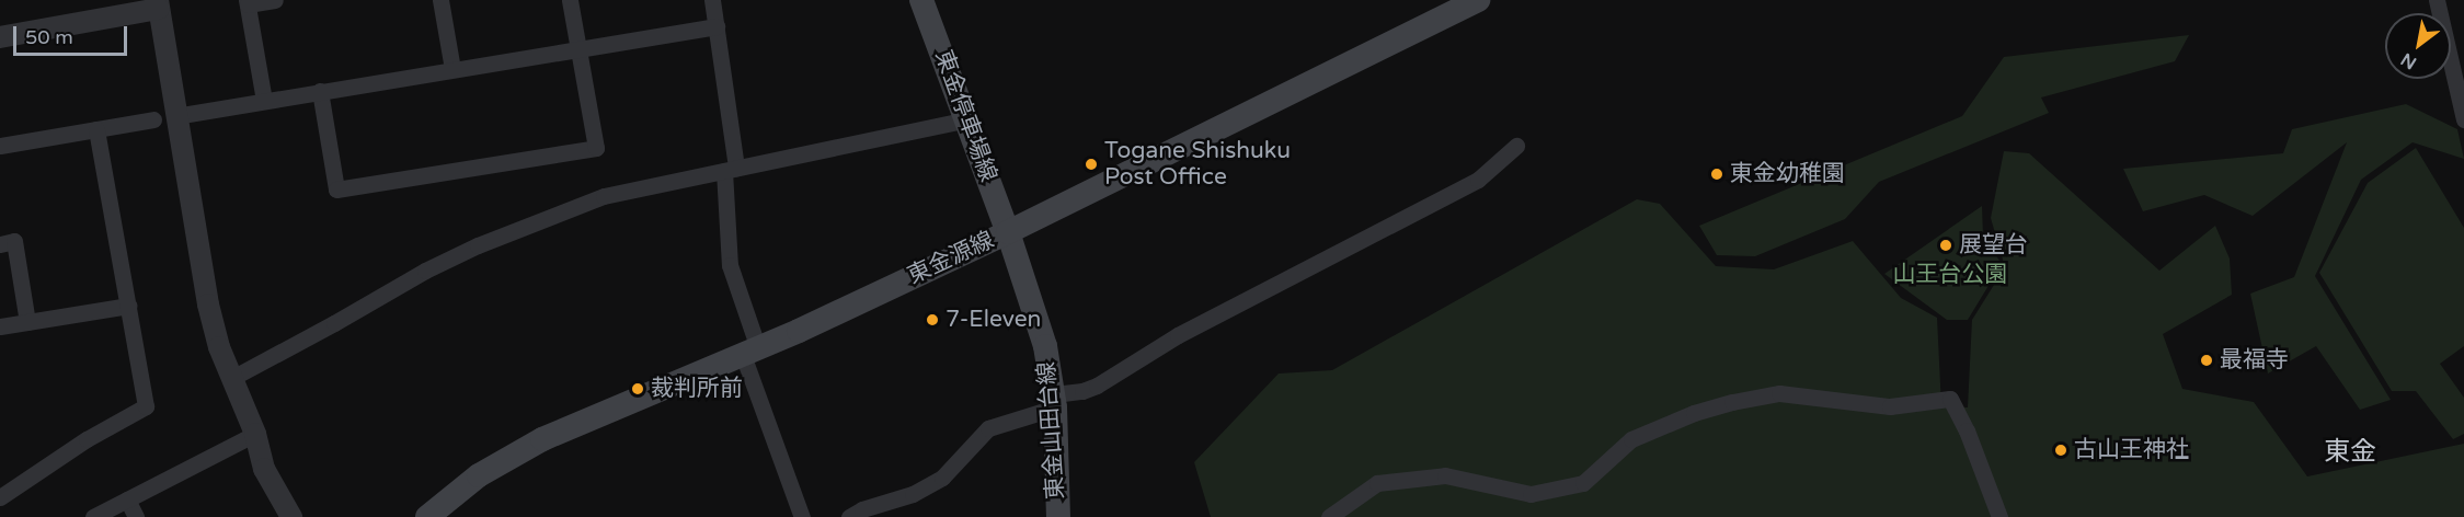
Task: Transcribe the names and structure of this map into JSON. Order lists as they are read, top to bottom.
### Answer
{
  "streets": {
    "main road": ["東金停車場線", "東金源線", "東金山田台線"]
  },
  "crossings": [
    ["東金停車場線", "東金源線"],
    ["東金停車場線", "東金山田台線"],
    ["東金源線", "東金山田台線"]
  ],
  "districts": ["東金"],
  "parks": ["山王台公園"],
  "places": [
    "Togane Shishuku Post Office",
    "東金幼稚園",
    "展望台",
    "7-Eleven",
    "最福寺",
    "裁判所前",
    "古山王神社"
  ],
  "scale_bar": "50 m",
  "north": "bottom left"
}
